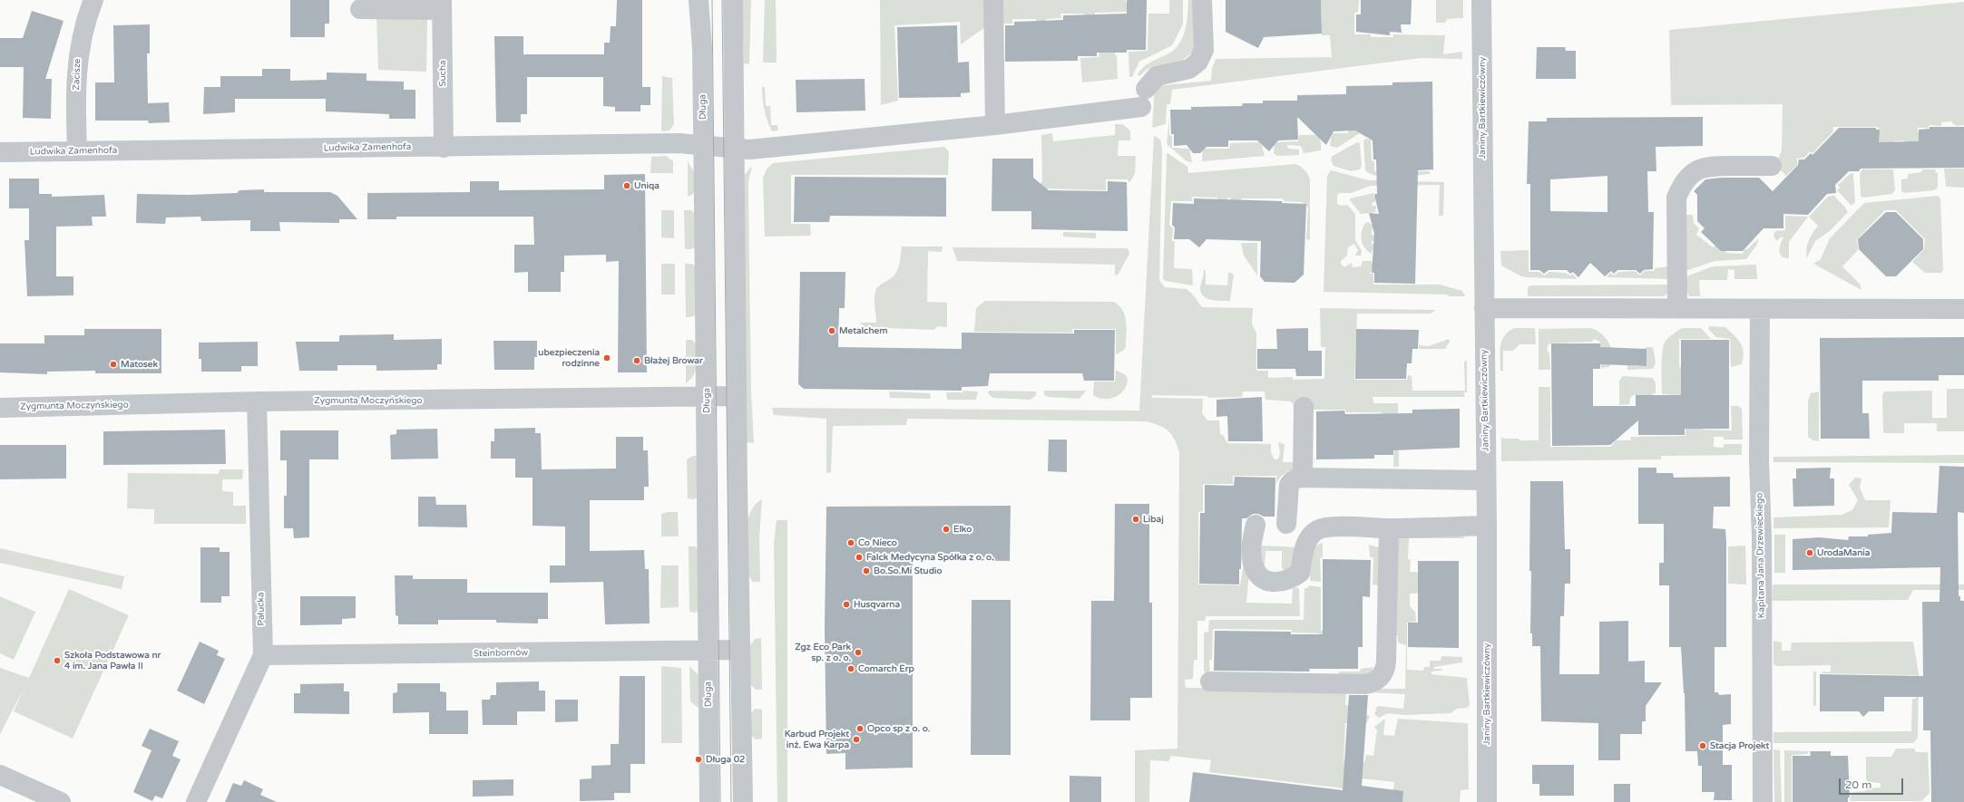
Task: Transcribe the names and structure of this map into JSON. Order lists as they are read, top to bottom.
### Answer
{
  "streets": {
    "street": [
      "Sucha",
      "Zacisze",
      "Długa",
      "Janiny Bartkiewiczówny",
      "Ludwika Zamenhofa",
      "Zygmunta Moczyńskiego",
      "Kapitana Jana Drzewieckiego",
      "Pałucka",
      "Steinbornów"
    ]
  },
  "crossings": [
    ["Sucha", "Ludwika Zamenhofa"],
    ["Zacisze", "Ludwika Zamenhofa"],
    ["Długa", "Ludwika Zamenhofa"],
    ["Długa", "Zygmunta Moczyńskiego"],
    ["Długa", "Steinbornów"],
    ["Zygmunta Moczyńskiego", "Pałucka"],
    ["Pałucka", "Steinbornów"]
  ],
  "places": [
    "Uniqa",
    "Metalchem",
    "ubezpieczenia rodzinne",
    "Błażej Browar",
    "Matosek",
    "Libaj",
    "Elko",
    "Co Nieco",
    "UrodaMania",
    "Falck Medycyna Spółka z o. o.",
    "Bo.So.Mi Studio",
    "Husqvarna",
    "Zgz Eco Park sp. z o. o.",
    "Szkoła Podstawowa nr 4 im. Jana Pawła II",
    "Comarch Erp",
    "Opco sp z o. o.",
    "Karbud Projekt inż. Ewa Karpa",
    "Stacja Projekt",
    "Długa 02"
  ],
  "scale_bar": "20 m"
}
